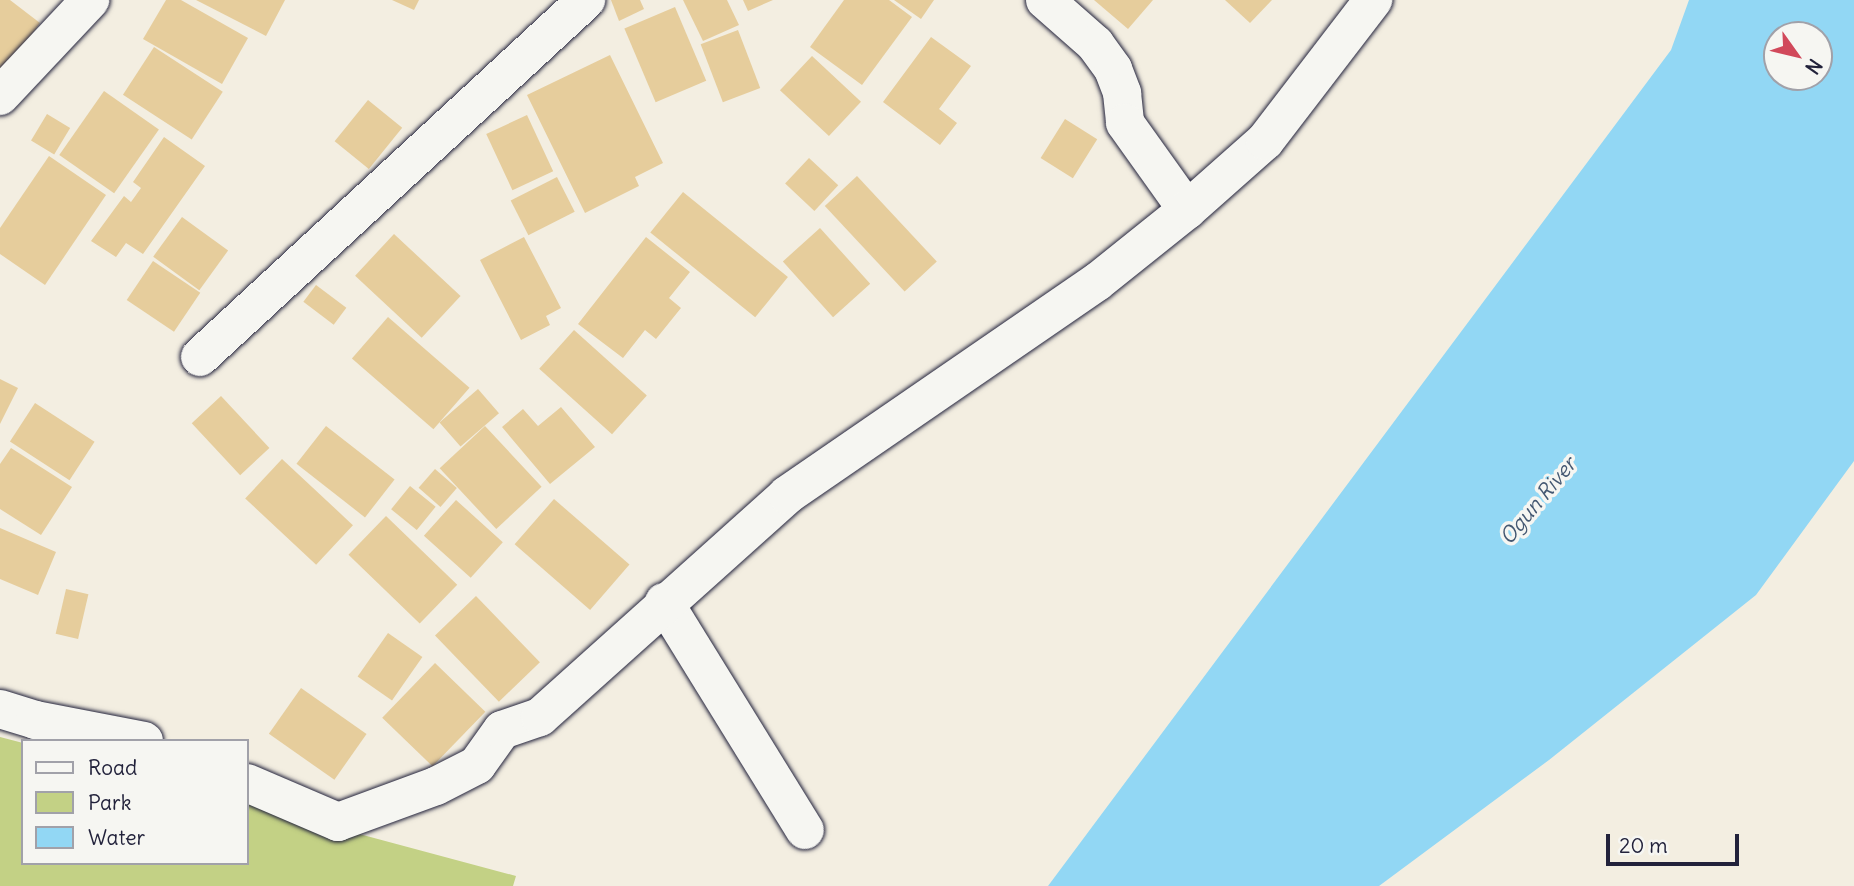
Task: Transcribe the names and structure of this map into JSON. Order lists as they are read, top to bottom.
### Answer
{
  "water": ["Ogun River"],
  "legend": ["Road", "Park", "Water"],
  "scale_bar": "20 m",
  "north": "bottom right"
}
